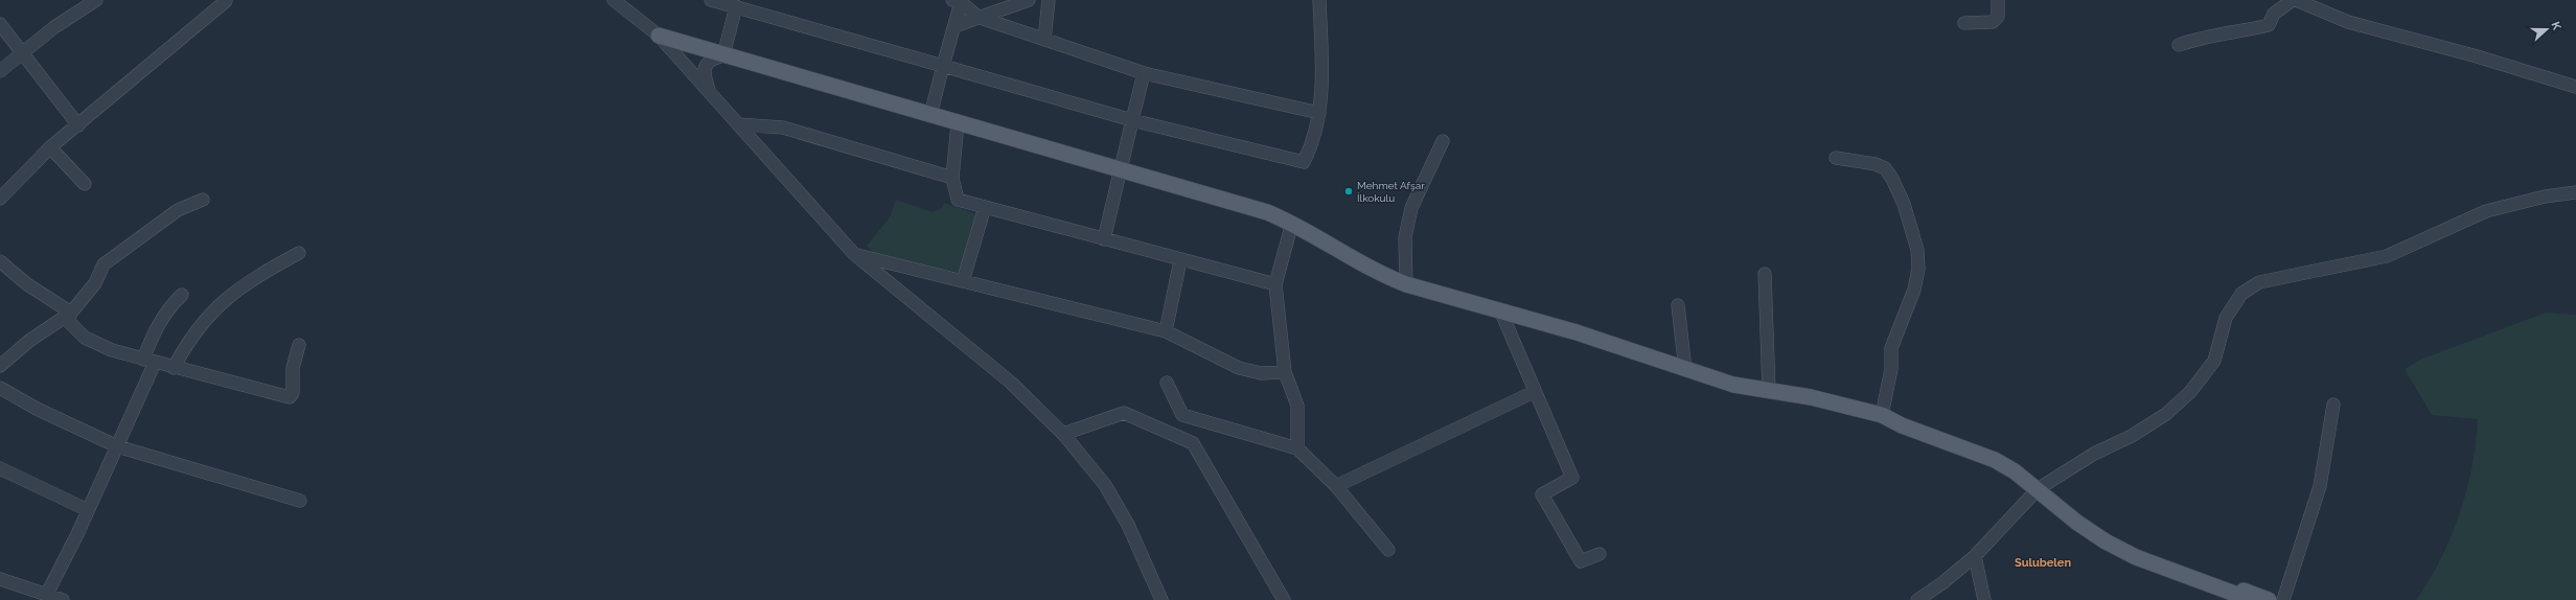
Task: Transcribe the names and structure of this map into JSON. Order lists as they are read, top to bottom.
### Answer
{
  "districts": ["Sulubelen"],
  "places": ["Mehmet Afşar İlkokulu"],
  "north": "right"
}
